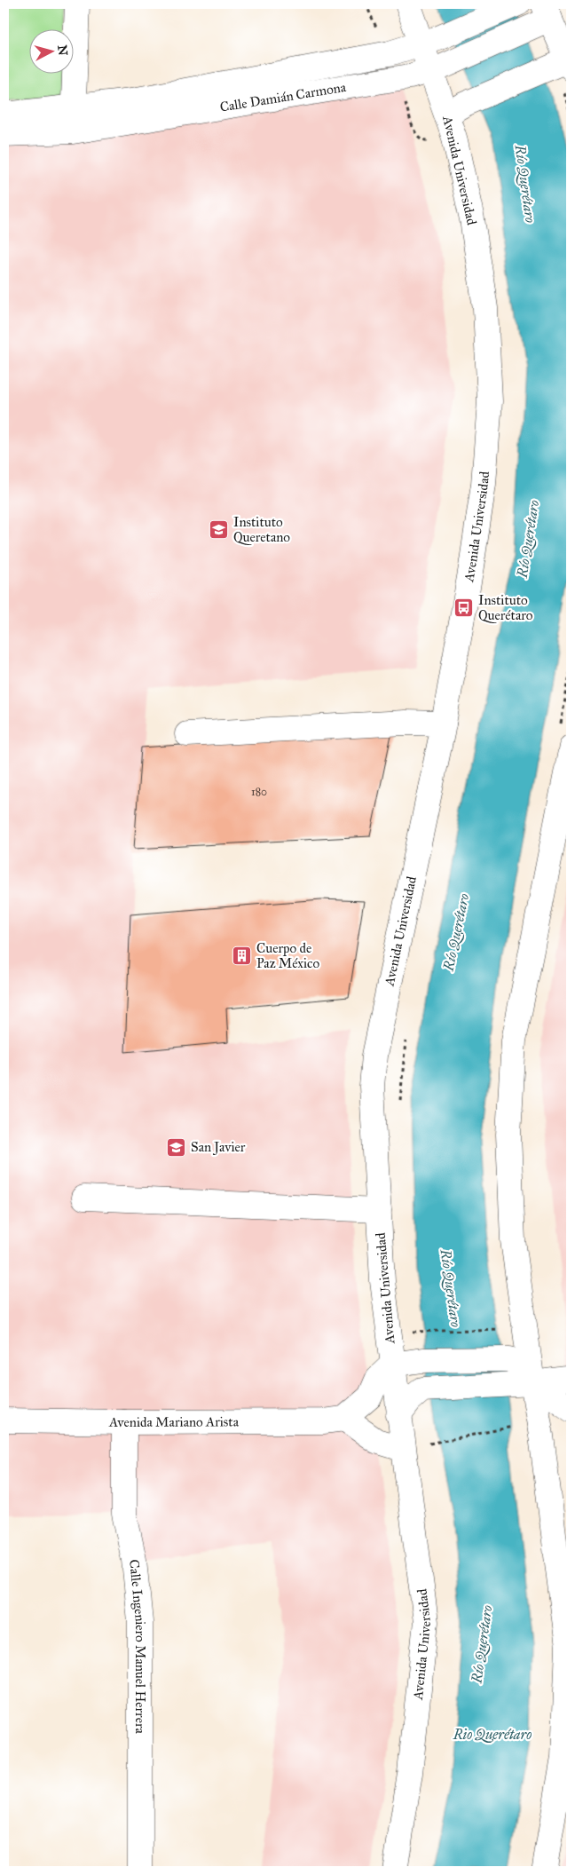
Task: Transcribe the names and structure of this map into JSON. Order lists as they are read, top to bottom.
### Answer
{
  "streets": {
    "main road": [
      "Calle Damián Carmona",
      "Avenida Universidad",
      "Avenida Mariano Arista",
      "Calle Ingeniero Manuel Herrera"
    ]
  },
  "crossings": [
    ["Calle Damián Carmona", "Avenida Universidad"],
    ["Avenida Mariano Arista", "Calle Ingeniero Manuel Herrera"]
  ],
  "water": ["Río Querétaro", "Rio Querétaro"],
  "places": {
    "school or university": ["Instituto Queretano", "San Javier"],
    "bus stop": ["Instituto Querétaro"],
    "building": ["Cuerpo de Paz México"]
  },
  "house_numbers": ["180"],
  "north": "right"
}
